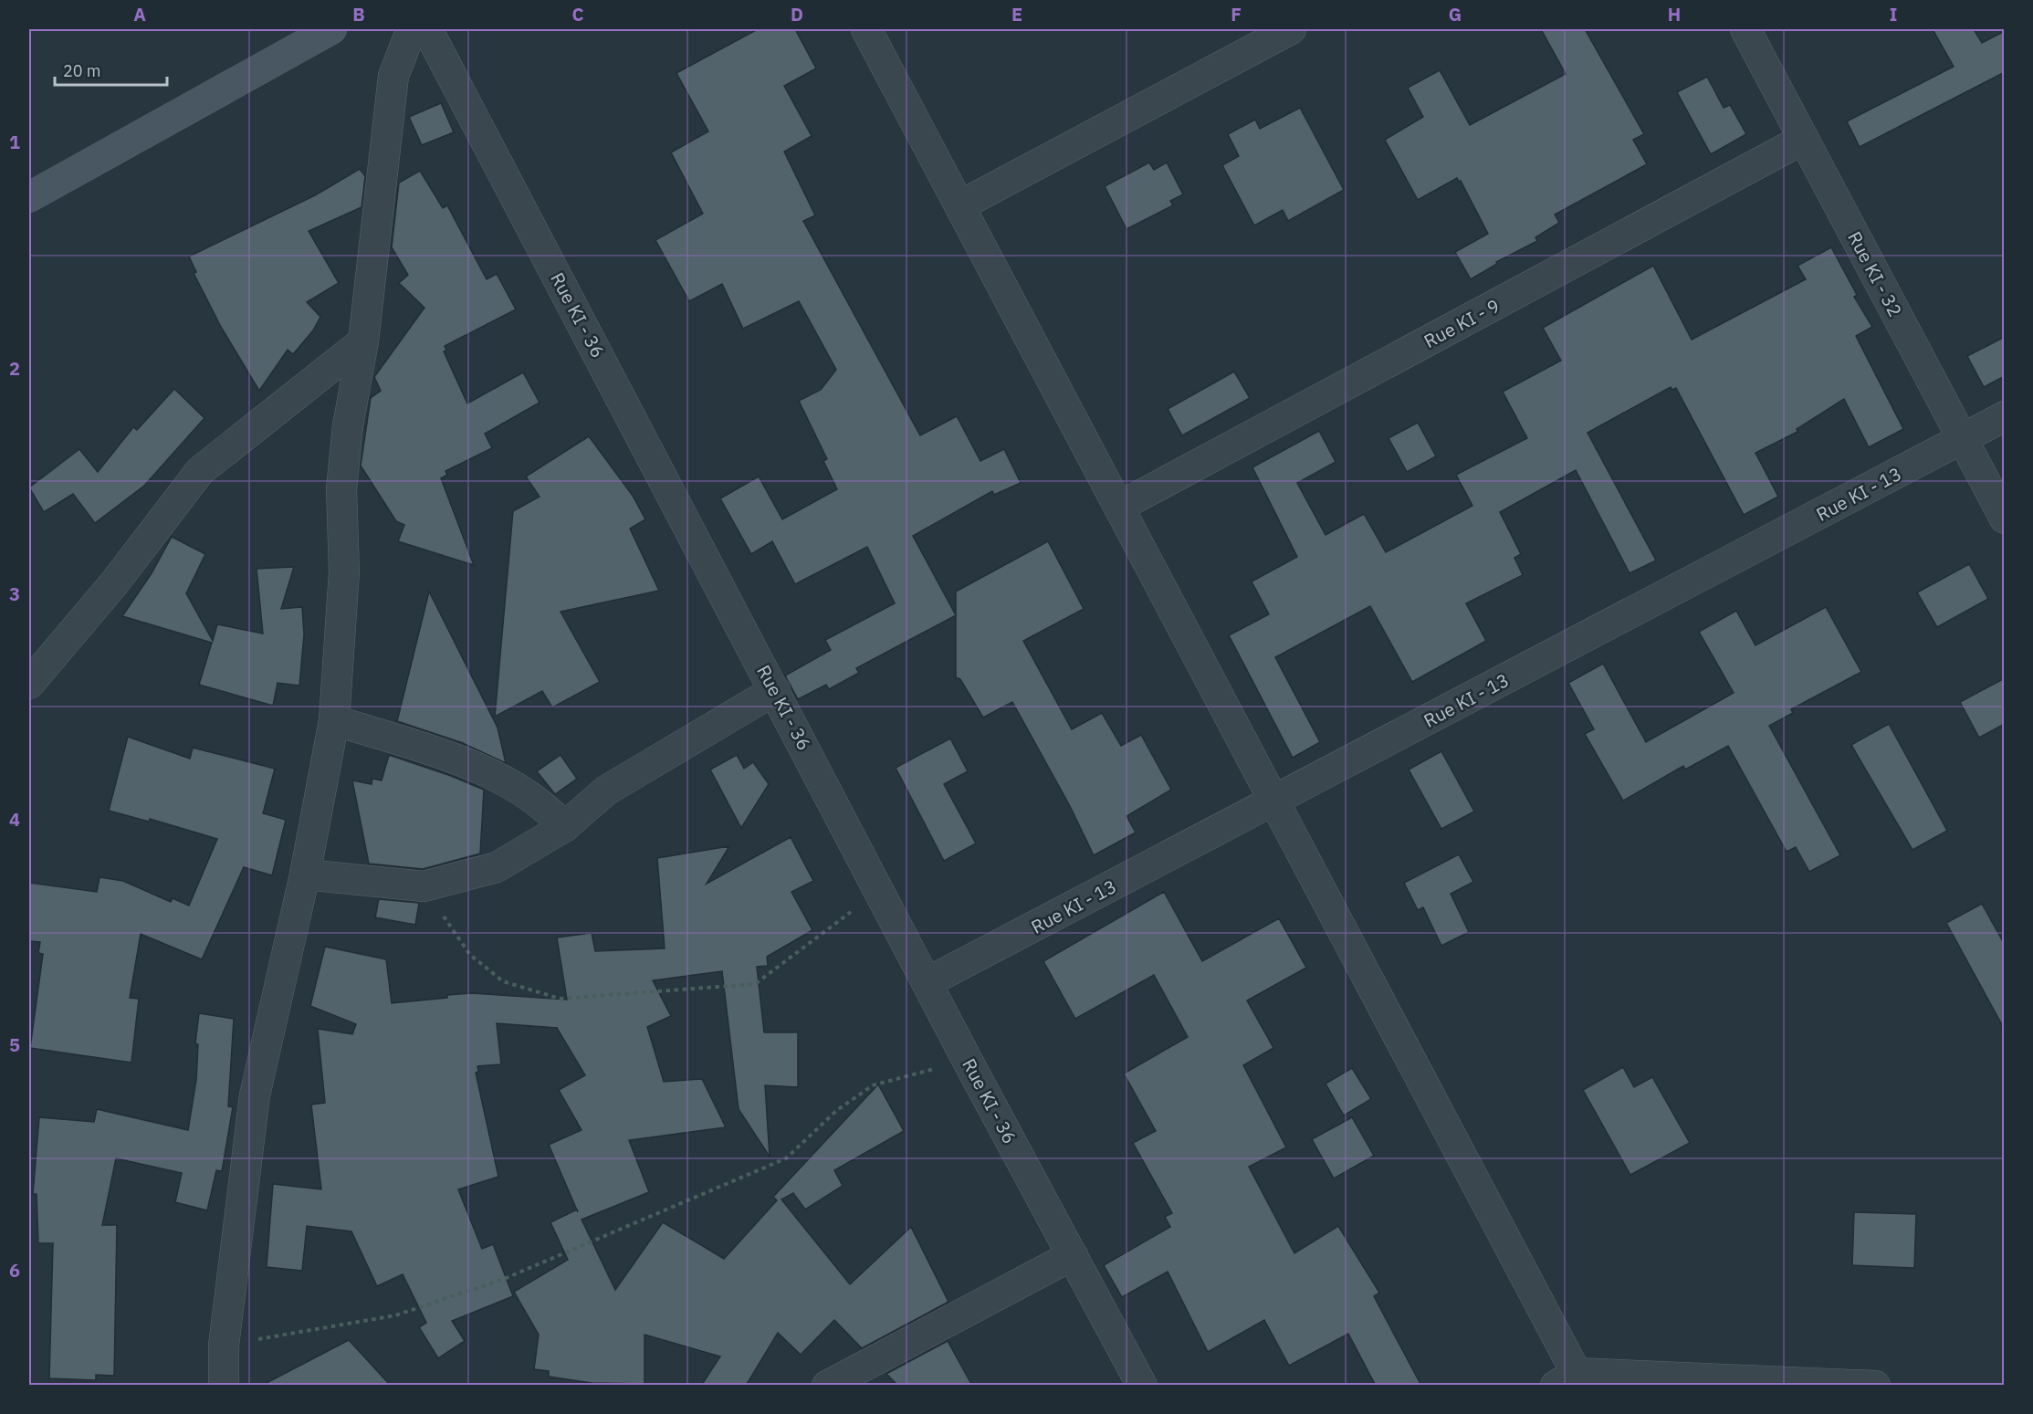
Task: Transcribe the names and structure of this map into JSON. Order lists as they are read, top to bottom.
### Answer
{
  "streets": {
    "street": [
      "Rue KI - 32",
      "Rue KI - 36",
      "Rue KI - 9",
      "Rue KI - 13"
    ]
  },
  "crossings": [
    ["Rue KI - 32", "Rue KI - 9"],
    ["Rue KI - 32", "Rue KI - 13"],
    ["Rue KI - 36", "Rue KI - 13"]
  ],
  "scale_bar": "20 m",
  "grid": {
    "columns": [
      "A",
      "B",
      "C",
      "D",
      "E",
      "F",
      "G",
      "H",
      "I"
    ],
    "rows": [
      "1",
      "2",
      "3",
      "4",
      "5",
      "6"
    ]
  }
}
